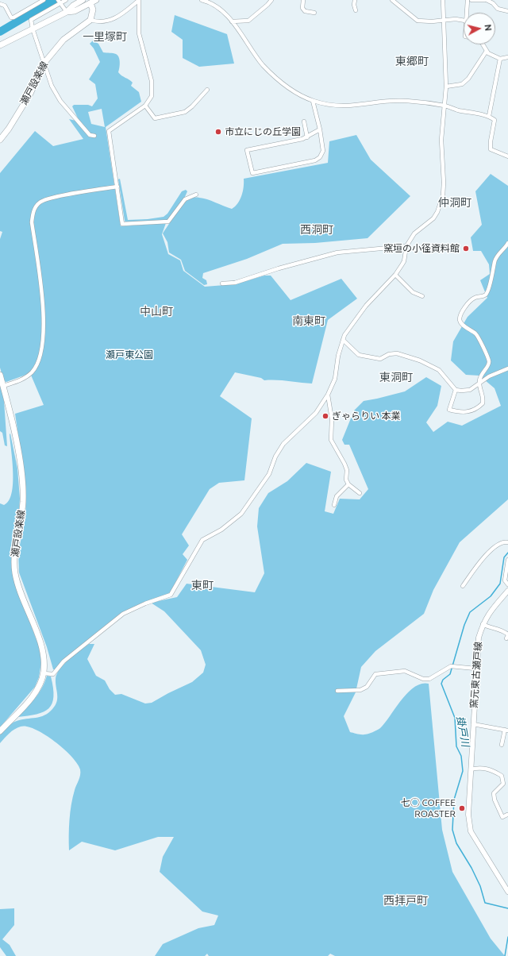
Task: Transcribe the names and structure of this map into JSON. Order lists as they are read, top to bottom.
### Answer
{
  "streets": {
    "main road": ["瀬戸設楽線", "窯元東古瀬戸線"]
  },
  "districts": [
    "一里塚町",
    "東郷町",
    "仲洞町",
    "西洞町",
    "中山町",
    "南東町",
    "東洞町",
    "東町",
    "西拝戸町"
  ],
  "water": ["掛戸川"],
  "parks": ["瀬戸東公園"],
  "places": [
    "市立にじの丘学園",
    "窯垣の小径資料館",
    "ぎゃらりい 本業",
    "七◯ COFFEE ROASTER"
  ],
  "north": "right"
}
